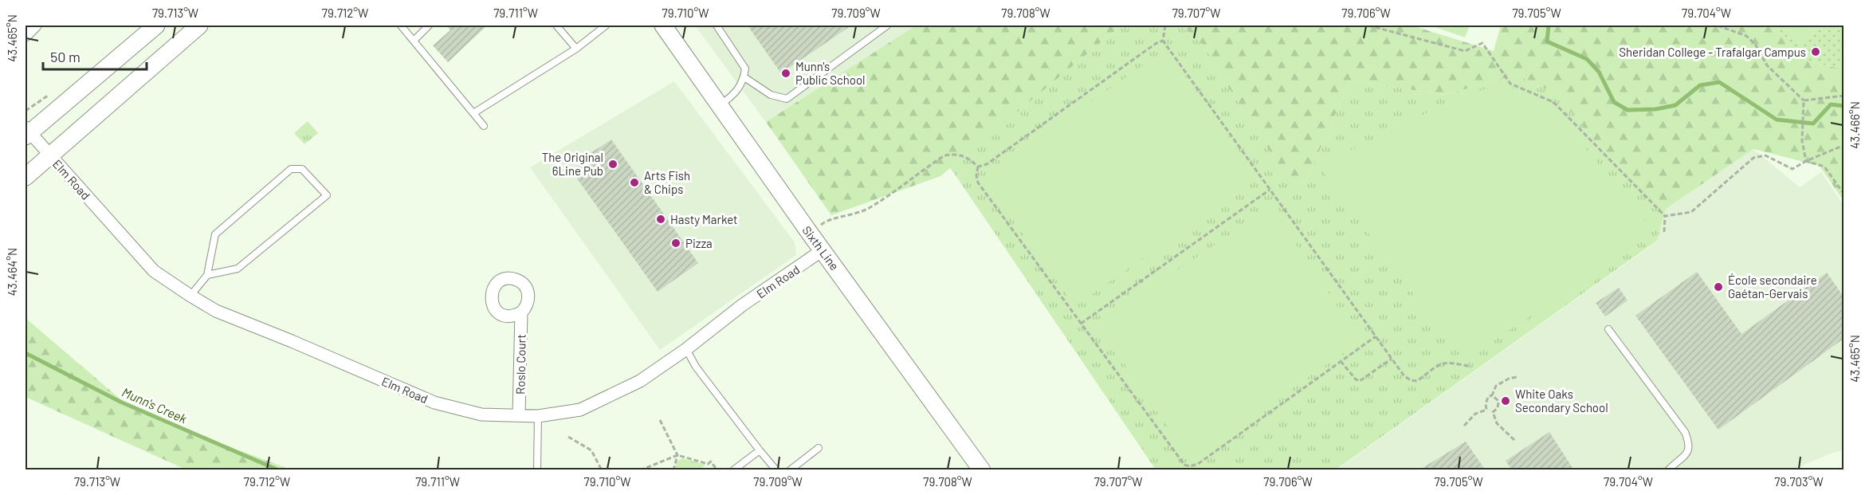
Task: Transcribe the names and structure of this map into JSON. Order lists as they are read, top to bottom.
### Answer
{
  "streets": {
    "street": ["Elm Road", "Sixth Line", "Roslo Court"]
  },
  "crossings": [
    ["Elm Road", "Sixth Line"],
    ["Elm Road", "Roslo Court"]
  ],
  "water": ["Munn's Creek"],
  "places": [
    "Sheridan College - Trafalgar Campus",
    "Munn's Public School",
    "The Original 6Line Pub",
    "Arts Fish & Chips",
    "Hasty Market",
    "Pizza",
    "École secondaire Gaétan-Gervais",
    "White Oaks Secondary School"
  ],
  "scale_bar": "50 m",
  "coordinates": [
    "79.713°W",
    "79.712°W",
    "79.711°W",
    "79.710°W",
    "79.709°W",
    "79.708°W",
    "79.707°W",
    "79.706°W",
    "79.705°W",
    "79.704°W",
    "43.465°N",
    "43.466°N",
    "43.464°N",
    "79.703°W"
  ]
}
